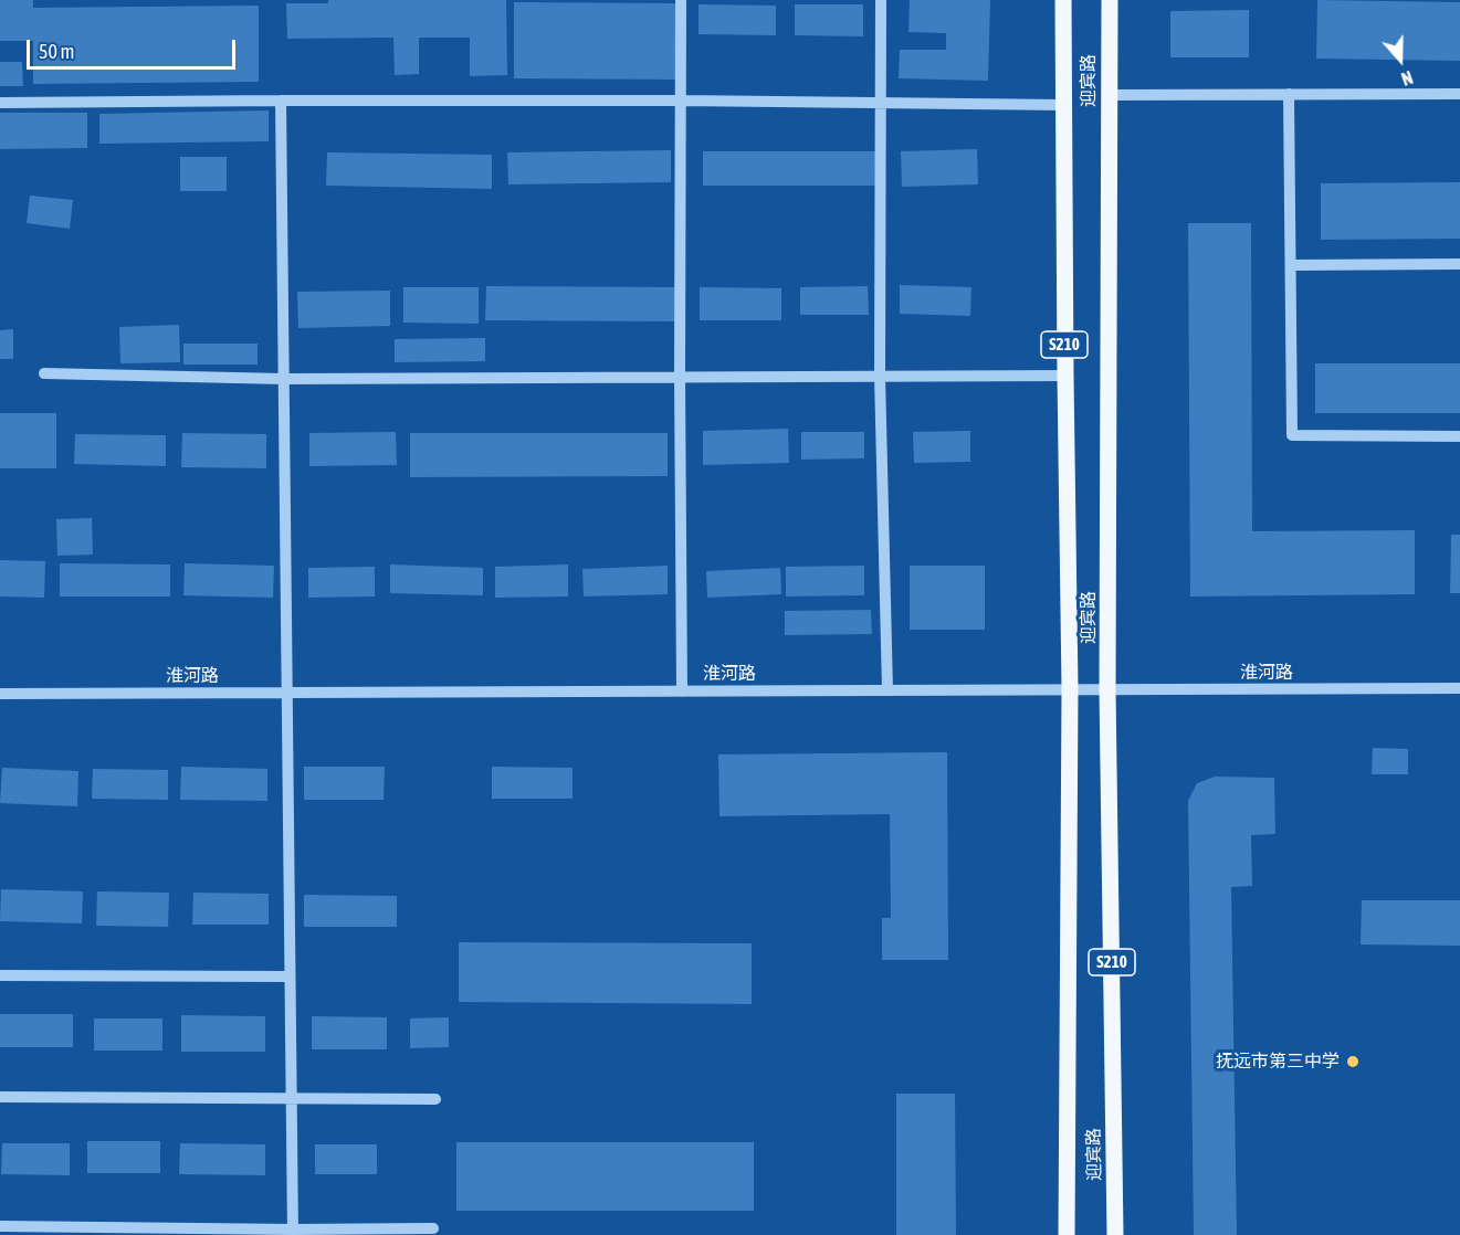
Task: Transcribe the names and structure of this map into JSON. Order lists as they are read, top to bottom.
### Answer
{
  "streets": {
    "main road": ["迎宾路", "S210"],
    "street": ["淮河路"]
  },
  "crossings": [
    ["迎宾路", "淮河路"]
  ],
  "places": ["抚远市第三中学"],
  "scale_bar": "50 m",
  "north": "bottom"
}
